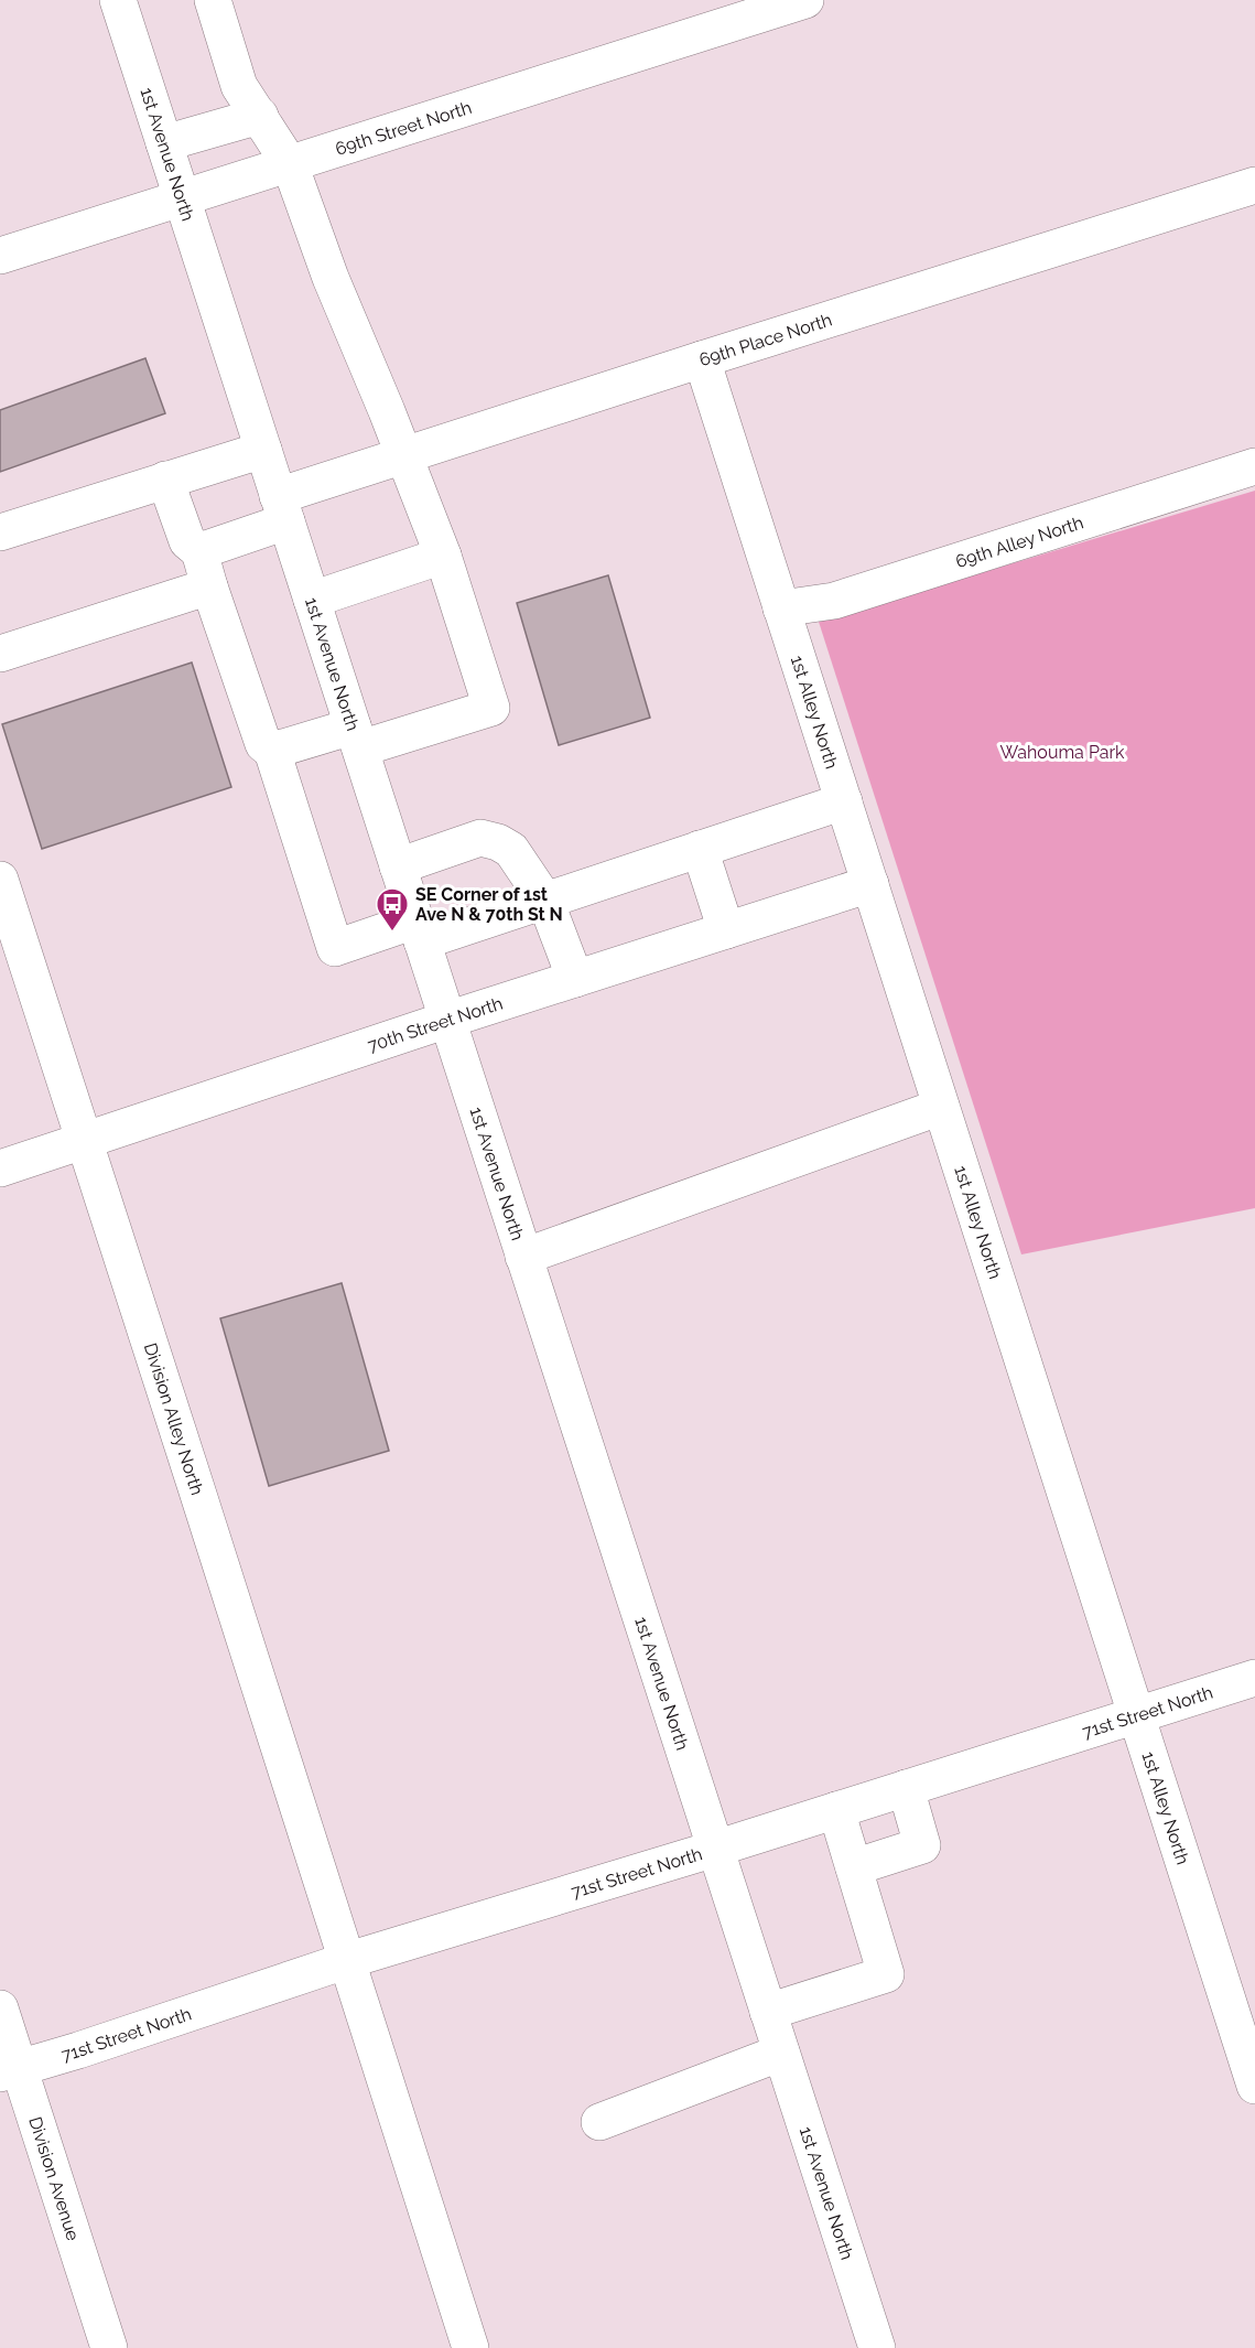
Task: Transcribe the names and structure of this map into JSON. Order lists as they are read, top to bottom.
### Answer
{
  "streets": {
    "street": [
      "69th Street North",
      "1st Avenue North",
      "69th Place North",
      "69th Alley North",
      "1st Alley North",
      "70th Street North",
      "Division Alley North",
      "71st Street North",
      "Division Avenue"
    ]
  },
  "crossings": [
    ["69th Street North", "1st Avenue North"],
    ["1st Avenue North", "69th Place North"],
    ["1st Avenue North", "70th Street North"],
    ["1st Avenue North", "71st Street North"],
    ["69th Place North", "1st Alley North"],
    ["69th Alley North", "1st Alley North"],
    ["1st Alley North", "70th Street North"],
    ["1st Alley North", "71st Street North"],
    ["70th Street North", "Division Alley North"],
    ["Division Alley North", "71st Street North"],
    ["71st Street North", "Division Avenue"]
  ],
  "parks": ["Wahouma Park"],
  "places": {
    "bus stop": ["SE Corner of 1st Ave N & 70th St N"]
  }
}
